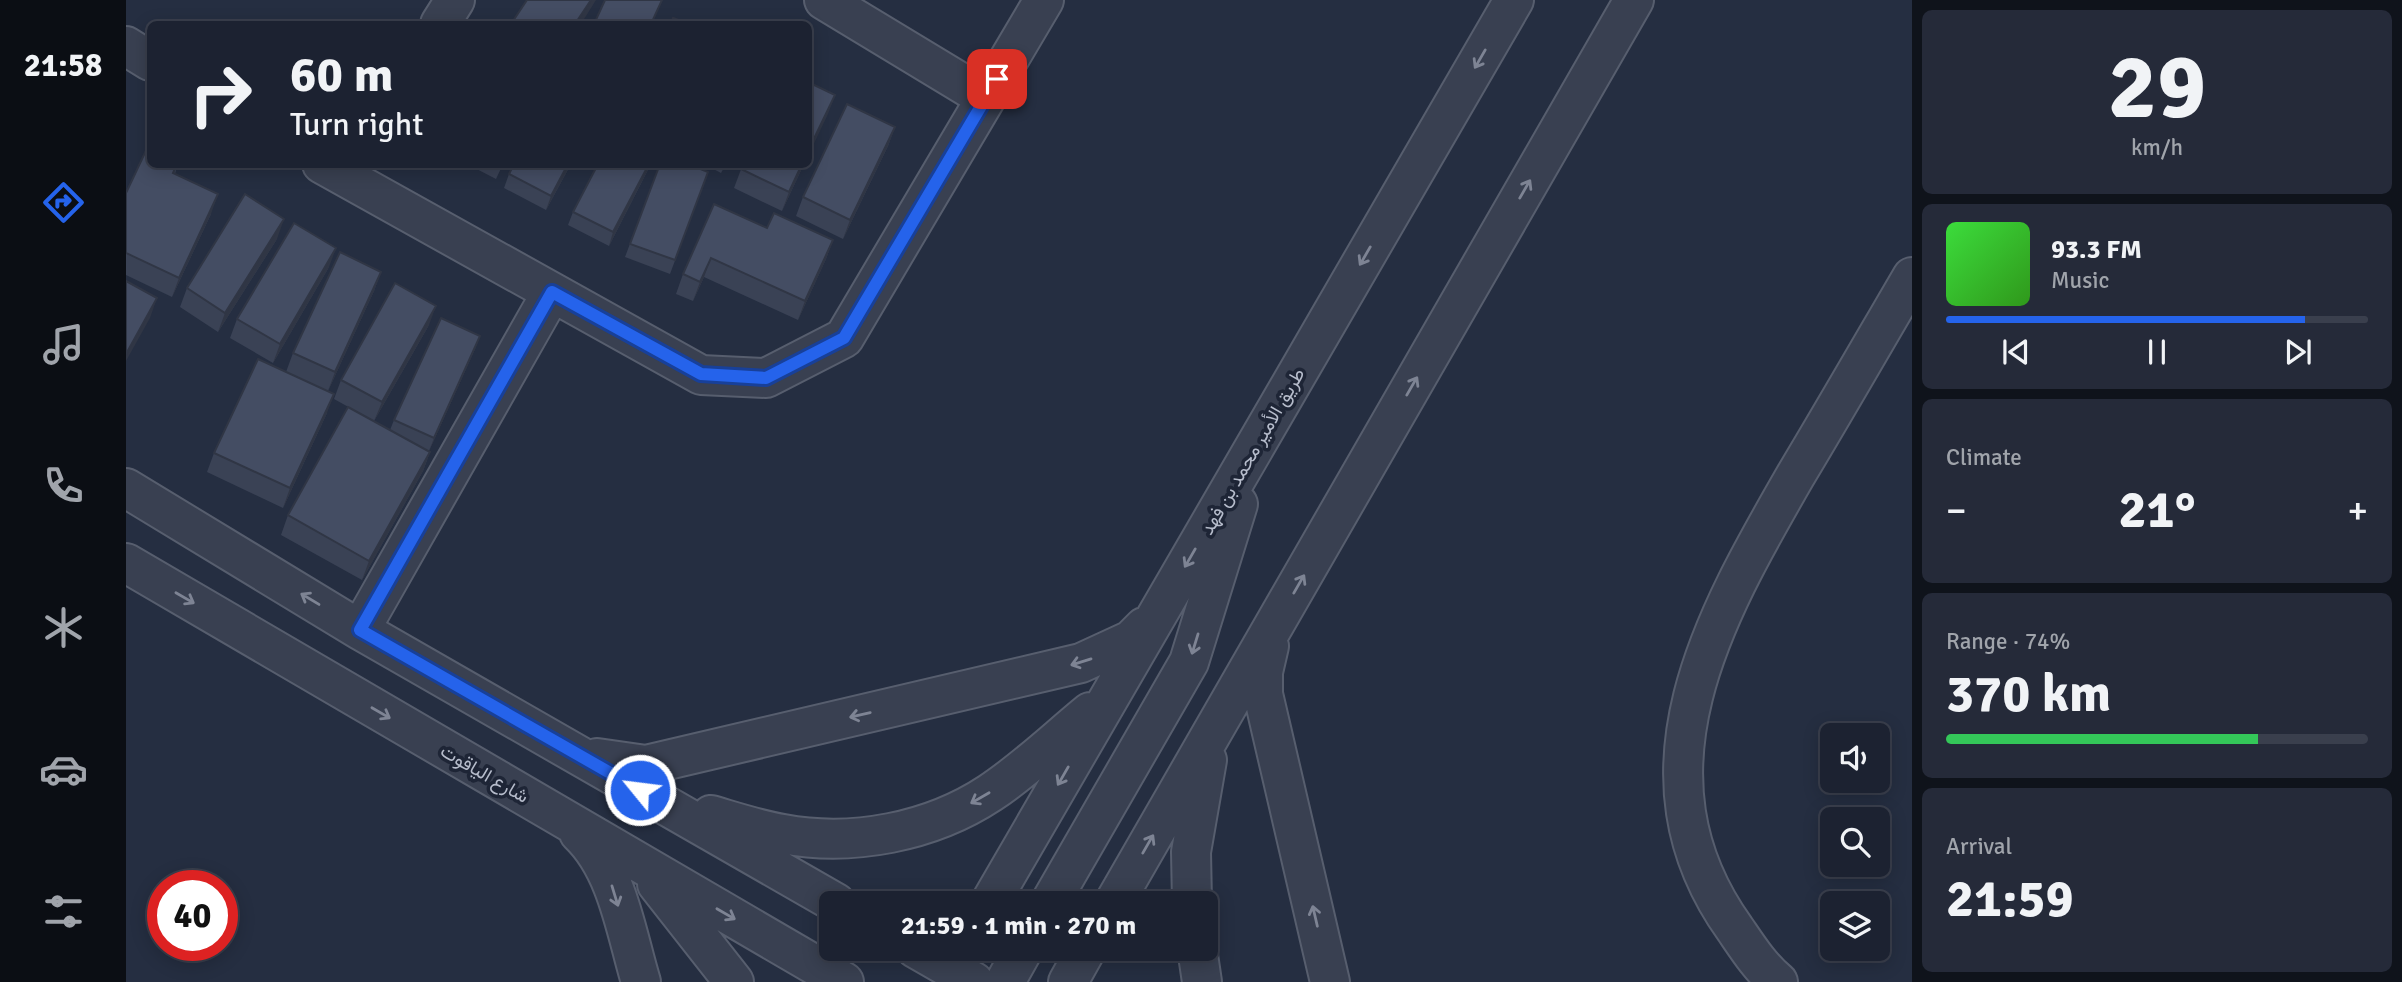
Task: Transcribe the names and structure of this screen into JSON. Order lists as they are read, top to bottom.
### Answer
{
  "streets": {
    "street": ["طريق الأمير محمد بن فهد", "شارع الياقوت"]
  },
  "page": {
    "tabs": "21:58",
    "tile": [
      ["29", "km/h"],
      "Climate",
      ["Range · 74%", "370 km"],
      ["Arrival", "21:59"]
    ],
    "turn": ["60 m", "Turn right"],
    "song": ["93.3 FM", "Music"],
    "heat": ["−", "21°", "+"],
    "limit": "40",
    "trip": "21:59 · 1 min · 270 m"
  }
}
